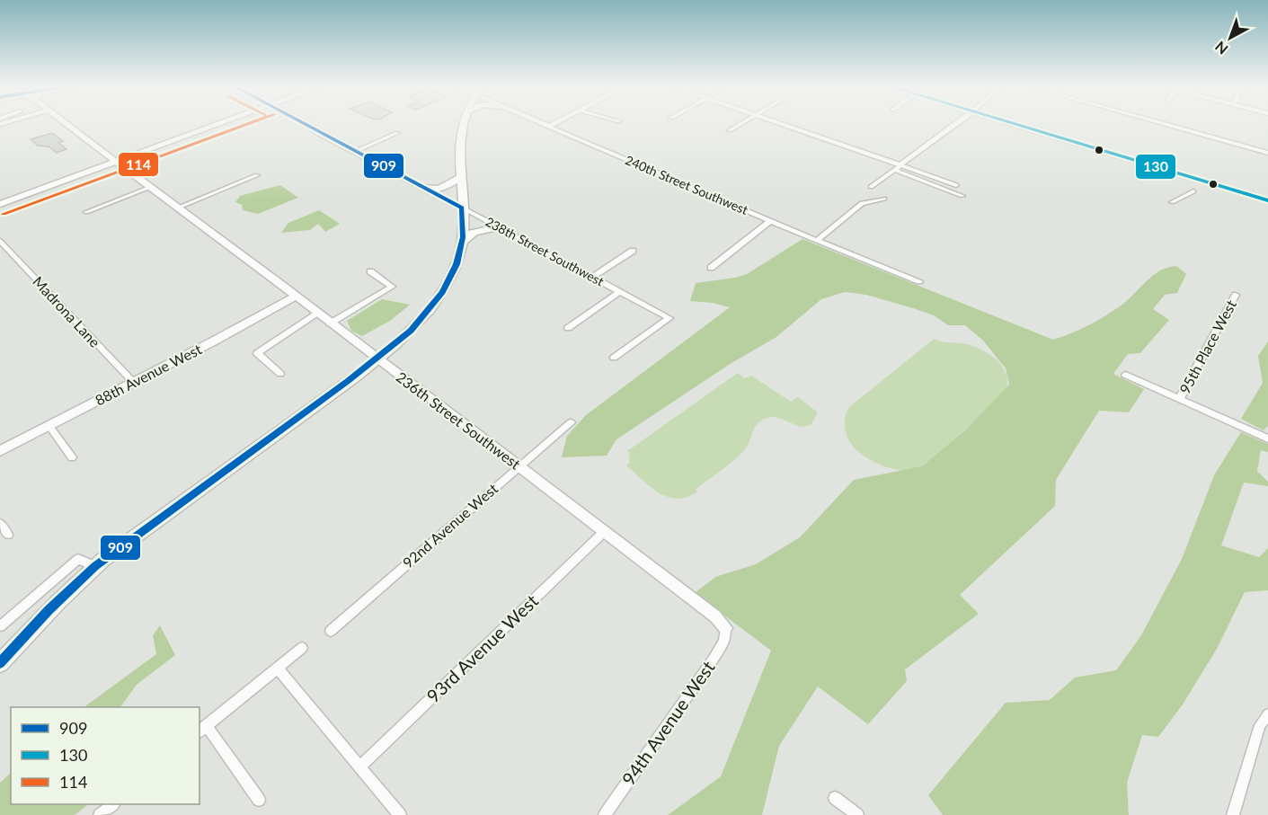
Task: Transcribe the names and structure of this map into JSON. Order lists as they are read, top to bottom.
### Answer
{
  "streets": {
    "street": [
      "240th Street Southwest",
      "238th Street Southwest",
      "Madrona Lane",
      "95th Place West",
      "88th Avenue West",
      "236th Street Southwest",
      "92nd Avenue West",
      "93rd Avenue West",
      "94th Avenue West"
    ]
  },
  "crossings": [
    ["Madrona Lane", "88th Avenue West"],
    ["88th Avenue West", "236th Street Southwest"],
    ["236th Street Southwest", "92nd Avenue West"],
    ["236th Street Southwest", "93rd Avenue West"],
    ["236th Street Southwest", "94th Avenue West"]
  ],
  "lines": ["transit line 909", "transit line 130", "transit line 114"],
  "legend": ["909", "130", "114"],
  "north": "bottom left"
}
